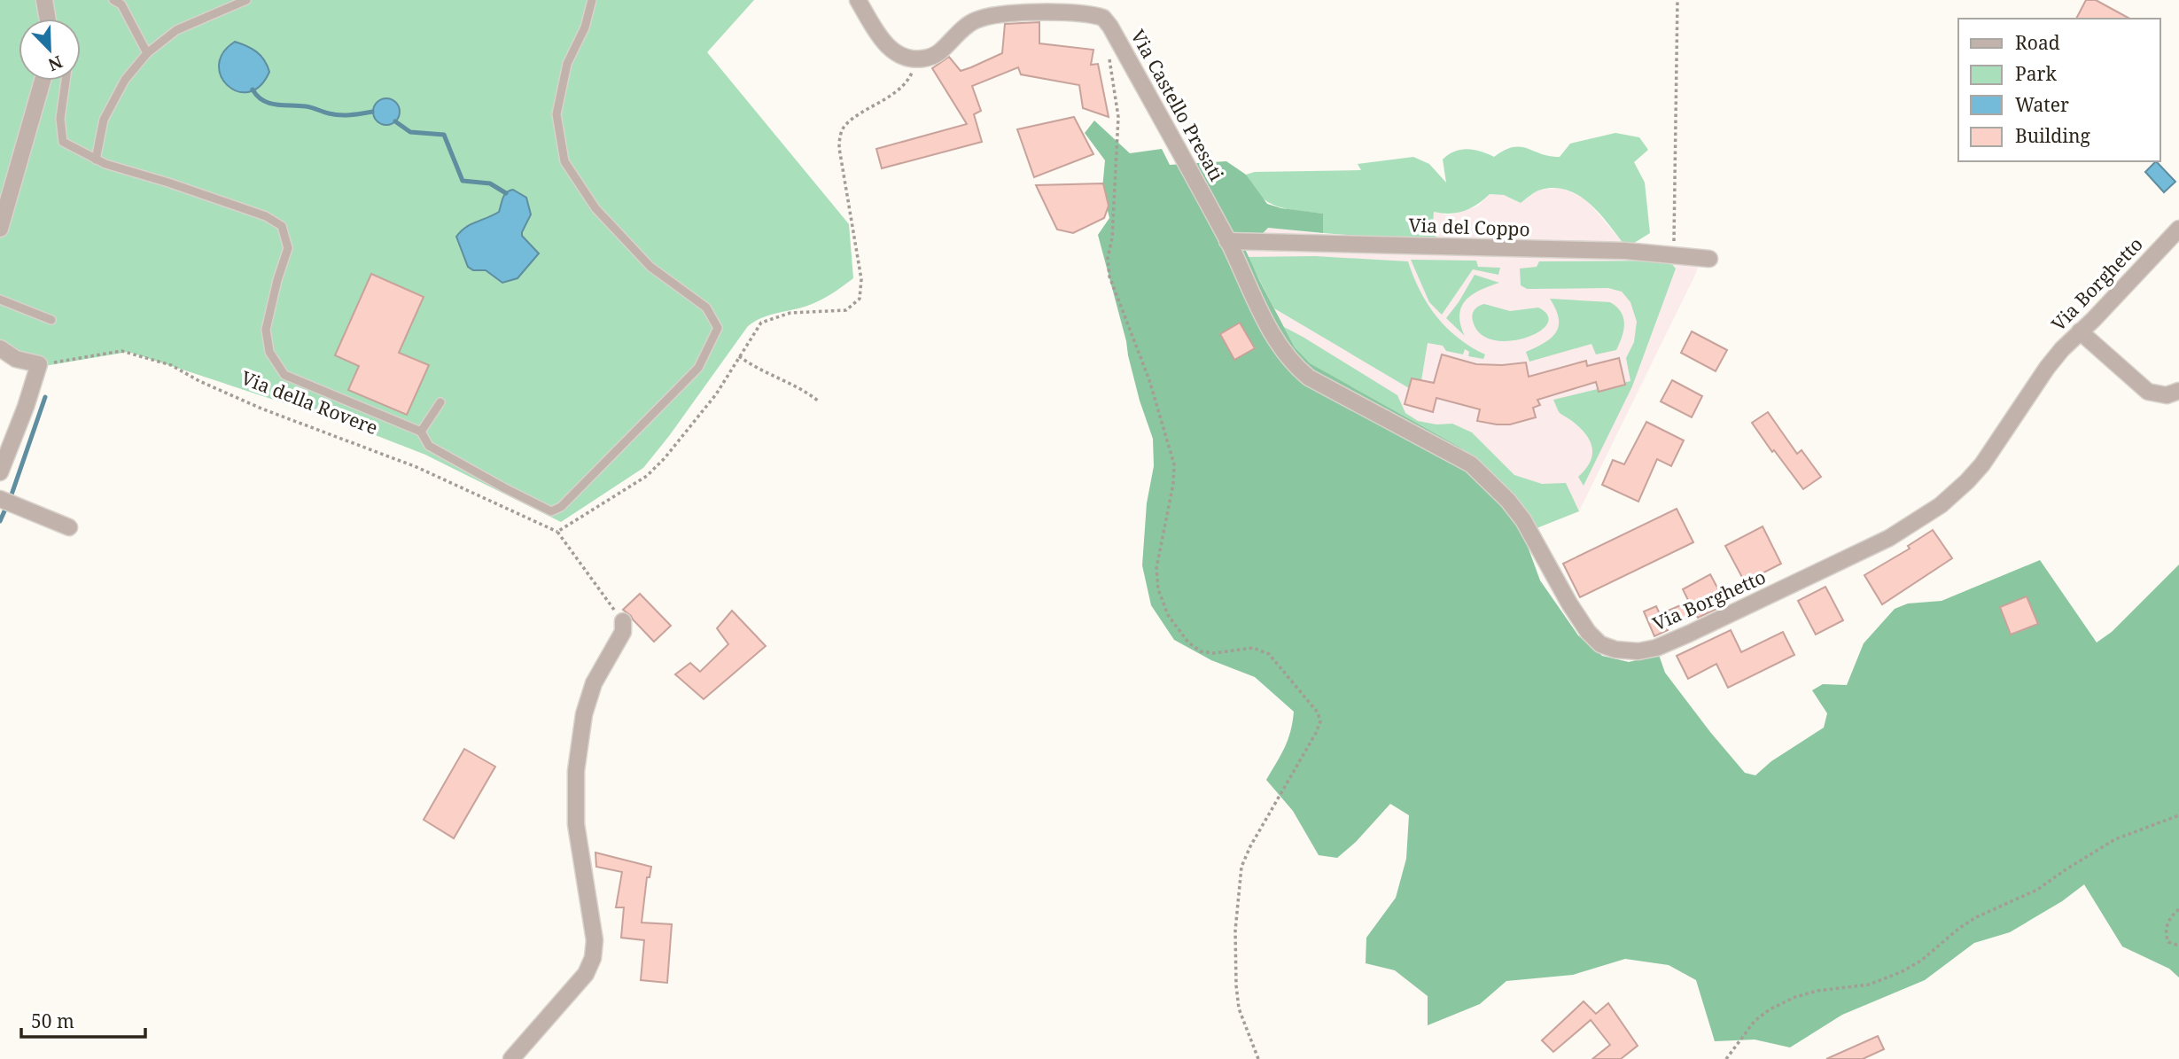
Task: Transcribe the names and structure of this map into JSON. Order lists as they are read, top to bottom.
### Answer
{
  "streets": {
    "street": ["Via Castello Presati", "Via del Coppo", "Via Borghetto"],
    "path": ["Via della Rovere"]
  },
  "crossings": [
    ["Via Castello Presati", "Via del Coppo"],
    ["Via Castello Presati", "Via Borghetto"],
    ["Via del Coppo", "Via Borghetto"]
  ],
  "legend": [
    "Road",
    "Park",
    "Water",
    "Building"
  ],
  "scale_bar": "50 m",
  "north": "bottom right"
}
